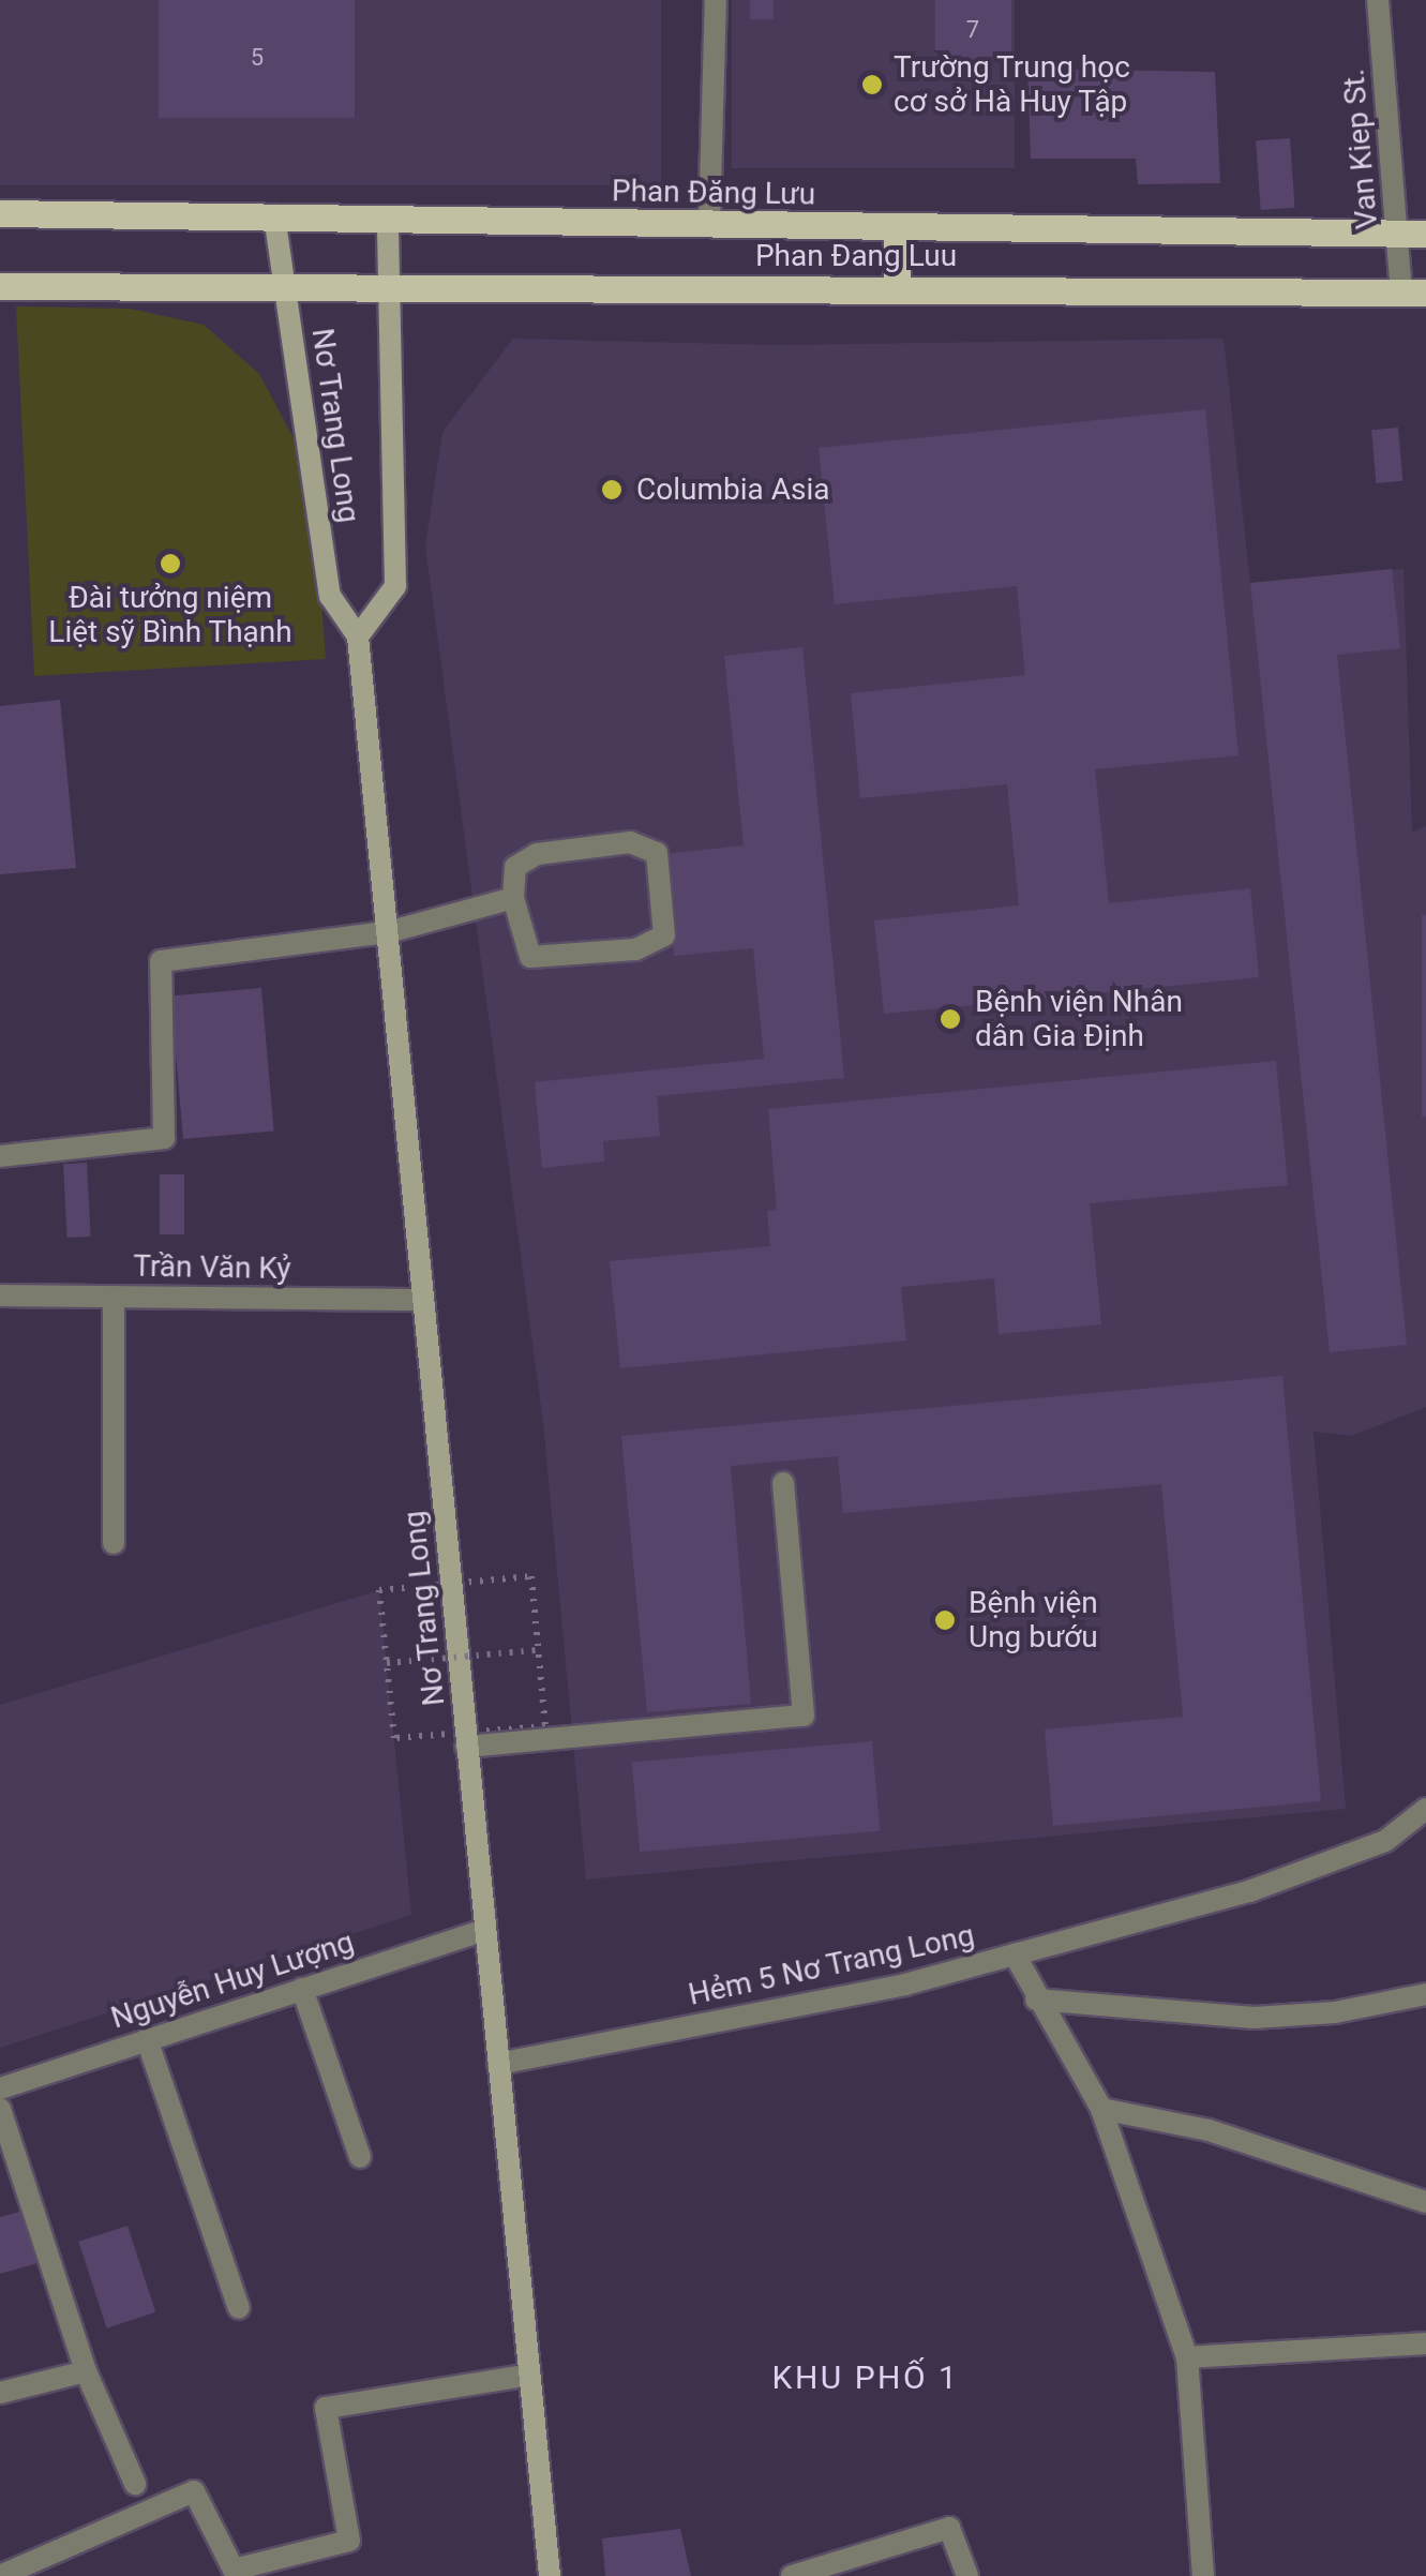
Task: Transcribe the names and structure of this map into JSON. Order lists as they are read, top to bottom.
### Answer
{
  "streets": {
    "main road": ["Phan Đăng Lưu", "Phan Đang Luu", "Nơ Trang Long"],
    "street": [
      "Van Kiep St.",
      "Trần Văn Kỷ",
      "Hẻm 5 Nơ Trang Long",
      "Nguyễn Huy Lượng"
    ]
  },
  "crossings": [
    ["Van Kiep St.", "Phan Đăng Lưu"],
    ["Van Kiep St.", "Phan Đang Luu"],
    ["Phan Đăng Lưu", "Nơ Trang Long"],
    ["Phan Đang Luu", "Nơ Trang Long"],
    ["Nơ Trang Long", "Trần Văn Kỷ"],
    ["Nơ Trang Long", "Hẻm 5 Nơ Trang Long"],
    ["Nơ Trang Long", "Nguyễn Huy Lượng"]
  ],
  "districts": ["KHU PHỐ 1"],
  "places": [
    "Trường Trung học cơ sở Hà Huy Tập",
    "Columbia Asia",
    "Đài tưởng niệm Liệt sỹ Bình Thạnh",
    "Bệnh viện Nhân dân Gia Định",
    "Bệnh viện Ung bướu"
  ],
  "house_numbers": ["7", "5"]
}
